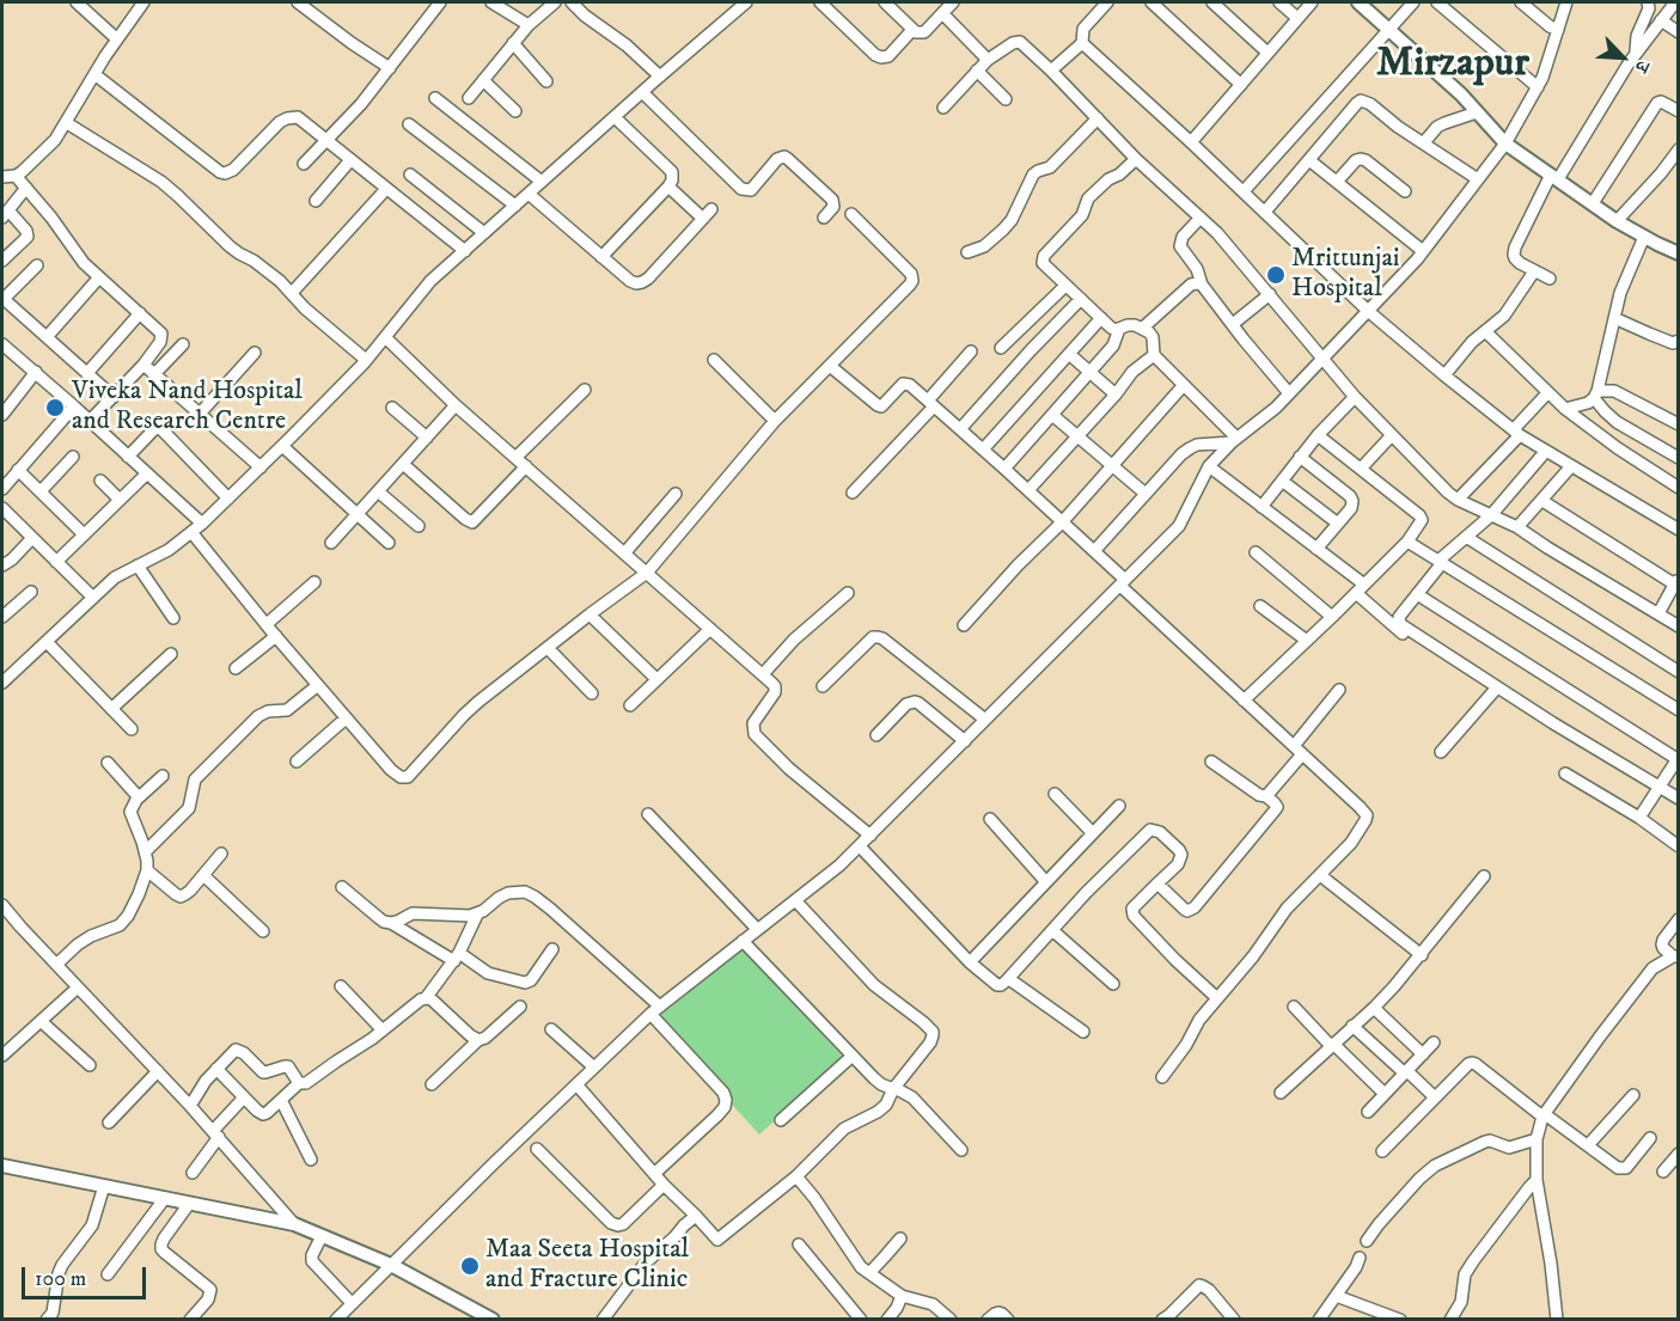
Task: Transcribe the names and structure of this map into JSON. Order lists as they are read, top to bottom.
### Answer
{
  "districts": ["Mirzapur"],
  "places": ["Mrittunjai Hospital", "Viveka Nand Hospital and Research Centre", "Maa Seeta Hospital and Fracture Clinic"],
  "scale_bar": "100 m",
  "north": "bottom right"
}
